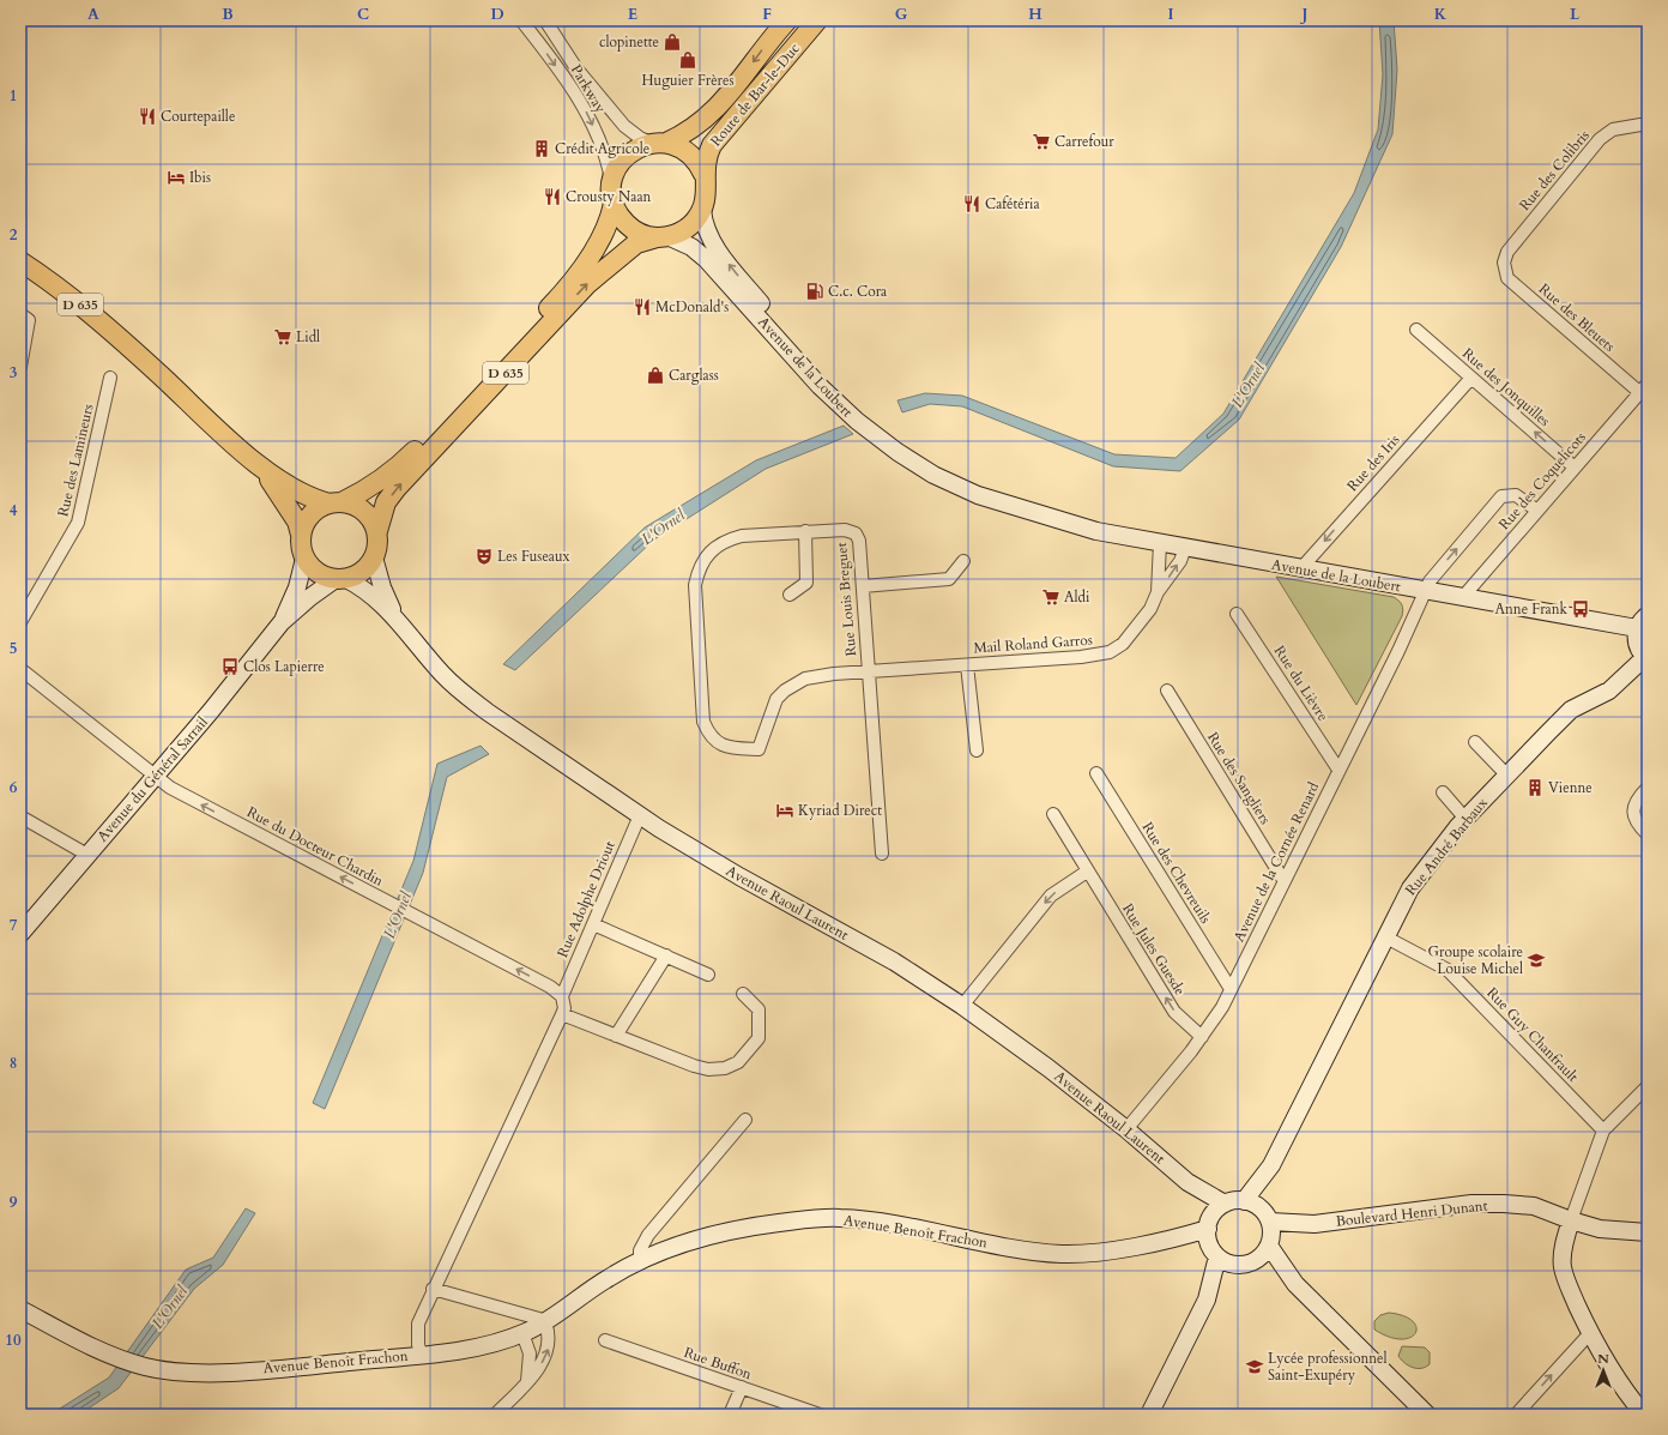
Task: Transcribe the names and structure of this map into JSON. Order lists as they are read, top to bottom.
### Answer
{
  "streets": {
    "main road": ["Route de Bar-le-Duc", "D 635"],
    "street": [
      "Parkway",
      "Rue des Colibris",
      "Rue des Bleuets",
      "Avenue de la Loubert",
      "Rue des Jonquilles",
      "Rue des Lamineurs",
      "Rue des Iris",
      "Rue des Coquelicots",
      "Rue Louis Breguet",
      "Mail Roland Garros",
      "Rue du Lièvre",
      "Rue des Sangliers",
      "Avenue du Général Sarrail",
      "Rue du Docteur Chardin",
      "Rue André Barbaux",
      "Avenue de la Cornée Renard",
      "Rue des Chevreuils",
      "Rue Adolphe Driout",
      "Avenue Raoul Laurent",
      "Rue Jules Guesde",
      "Rue Guy Chanfrault",
      "Boulevard Henri Dunant",
      "Avenue Benoît Frachon",
      "Rue Buffon"
    ]
  },
  "crossings": [
    ["Parkway", "Route de Bar-le-Duc"],
    ["Parkway", "D 635"],
    ["Parkway", "Avenue de la Loubert"],
    ["Route de Bar-le-Duc", "D 635"],
    ["Route de Bar-le-Duc", "Avenue de la Loubert"],
    ["Rue des Colibris", "Rue des Bleuets"],
    ["D 635", "Avenue de la Loubert"],
    ["D 635", "Avenue du Général Sarrail"],
    ["D 635", "Avenue Raoul Laurent"],
    ["Rue des Bleuets", "Rue des Coquelicots"],
    ["Avenue de la Loubert", "Rue des Iris"],
    ["Avenue de la Loubert", "Rue des Coquelicots"],
    ["Avenue de la Loubert", "Mail Roland Garros"],
    ["Avenue de la Loubert", "Avenue de la Cornée Renard"],
    ["Rue des Jonquilles", "Rue des Iris"],
    ["Rue des Jonquilles", "Rue des Coquelicots"],
    ["Rue des Coquelicots", "Avenue de la Cornée Renard"],
    ["Rue Louis Breguet", "Mail Roland Garros"],
    ["Rue du Lièvre", "Avenue de la Cornée Renard"],
    ["Rue des Sangliers", "Avenue de la Cornée Renard"],
    ["Avenue du Général Sarrail", "Rue du Docteur Chardin"],
    ["Avenue du Général Sarrail", "Avenue Raoul Laurent"],
    ["Rue du Docteur Chardin", "Rue Adolphe Driout"],
    ["Rue André Barbaux", "Avenue Raoul Laurent"],
    ["Rue André Barbaux", "Rue Guy Chanfrault"],
    ["Rue André Barbaux", "Boulevard Henri Dunant"],
    ["Rue André Barbaux", "Avenue Benoît Frachon"],
    ["Avenue de la Cornée Renard", "Rue des Chevreuils"],
    ["Avenue de la Cornée Renard", "Avenue Raoul Laurent"],
    ["Avenue de la Cornée Renard", "Rue Jules Guesde"],
    ["Rue Adolphe Driout", "Avenue Raoul Laurent"],
    ["Avenue Raoul Laurent", "Boulevard Henri Dunant"],
    ["Avenue Raoul Laurent", "Avenue Benoît Frachon"],
    ["Boulevard Henri Dunant", "Avenue Benoît Frachon"]
  ],
  "one_way": [
    "Rue des Jonquilles",
    "Rue des Iris",
    "Rue du Docteur Chardin",
    "Rue Jules Guesde"
  ],
  "water": ["L'Ornel"],
  "places": {
    "shop": ["clopinette", "Huguier Frères", "Carglass"],
    "restaurant": [
      "Courtepaille",
      "Crousty Naan",
      "Cafétéria",
      "McDonald's"
    ],
    "supermarket": ["Carrefour", "Lidl", "Aldi"],
    "building": ["Crédit Agricole", "Vienne"],
    "hotel": ["Ibis", "Kyriad Direct"],
    "fuel station": ["C.c. Cora"],
    "theatre": ["Les Fuseaux"],
    "bus stop": ["Anne Frank", "Clos Lapierre"],
    "school or university": ["Groupe scolaire Louise Michel", "Lycée professionnel Saint-Exupéry"]
  },
  "north": "top",
  "grid": {
    "columns": [
      "A",
      "B",
      "C",
      "D",
      "E",
      "F",
      "G",
      "H",
      "I",
      "J",
      "K",
      "L"
    ],
    "rows": [
      "1",
      "2",
      "3",
      "4",
      "5",
      "6",
      "7",
      "8",
      "9",
      "10"
    ]
  }
}
